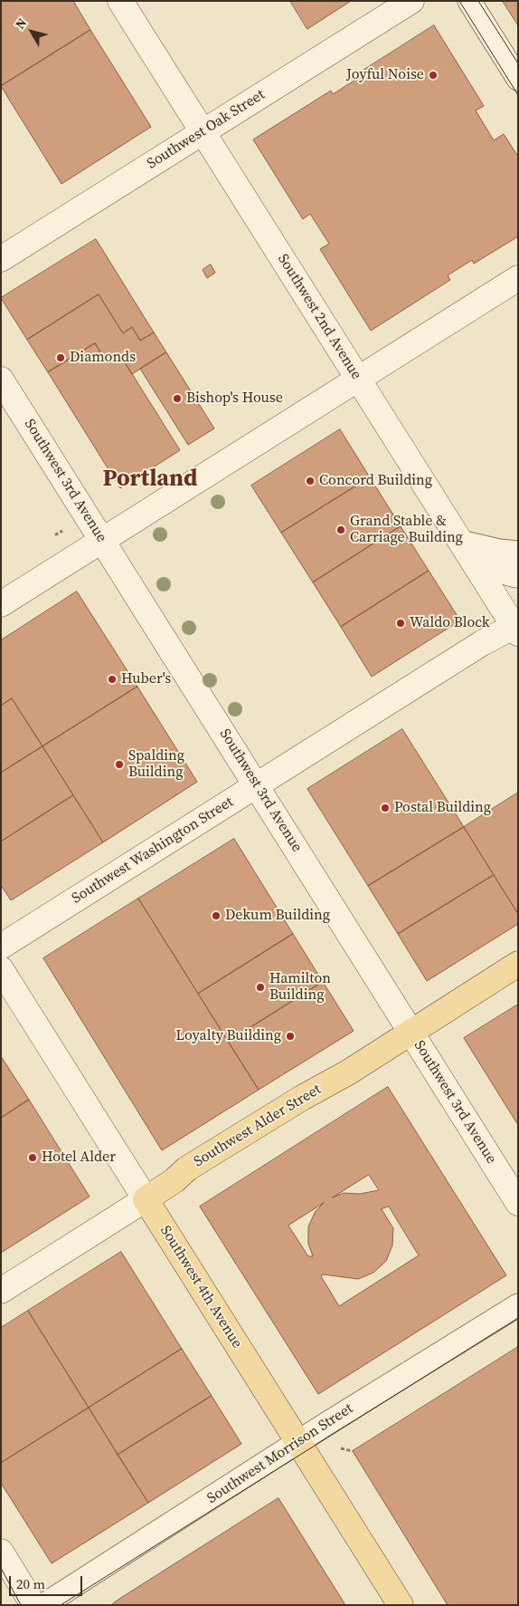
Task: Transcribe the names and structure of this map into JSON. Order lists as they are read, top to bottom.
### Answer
{
  "streets": {
    "main road": [
      "Southwest Oak Street",
      "Southwest 2nd Avenue",
      "Southwest 3rd Avenue",
      "Southwest Washington Street",
      "Southwest Alder Street",
      "Southwest 4th Avenue"
    ],
    "street": ["Southwest Morrison Street"]
  },
  "crossings": [
    ["Southwest Oak Street", "Southwest 2nd Avenue"],
    ["Southwest 2nd Avenue", "Southwest Washington Street"],
    ["Southwest 3rd Avenue", "Southwest Washington Street"],
    ["Southwest 3rd Avenue", "Southwest Alder Street"],
    ["Southwest Alder Street", "Southwest 4th Avenue"],
    ["Southwest 4th Avenue", "Southwest Morrison Street"]
  ],
  "districts": ["Portland"],
  "places": [
    "Joyful Noise",
    "Diamonds",
    "Bishop's House",
    "Concord Building",
    "Grand Stable & Carriage Building",
    "Waldo Block",
    "Huber's",
    "Spalding Building",
    "Postal Building",
    "Dekum Building",
    "Hamilton Building",
    "Loyalty Building",
    "Hotel Alder"
  ],
  "scale_bar": "20 m",
  "north": "top left"
}
